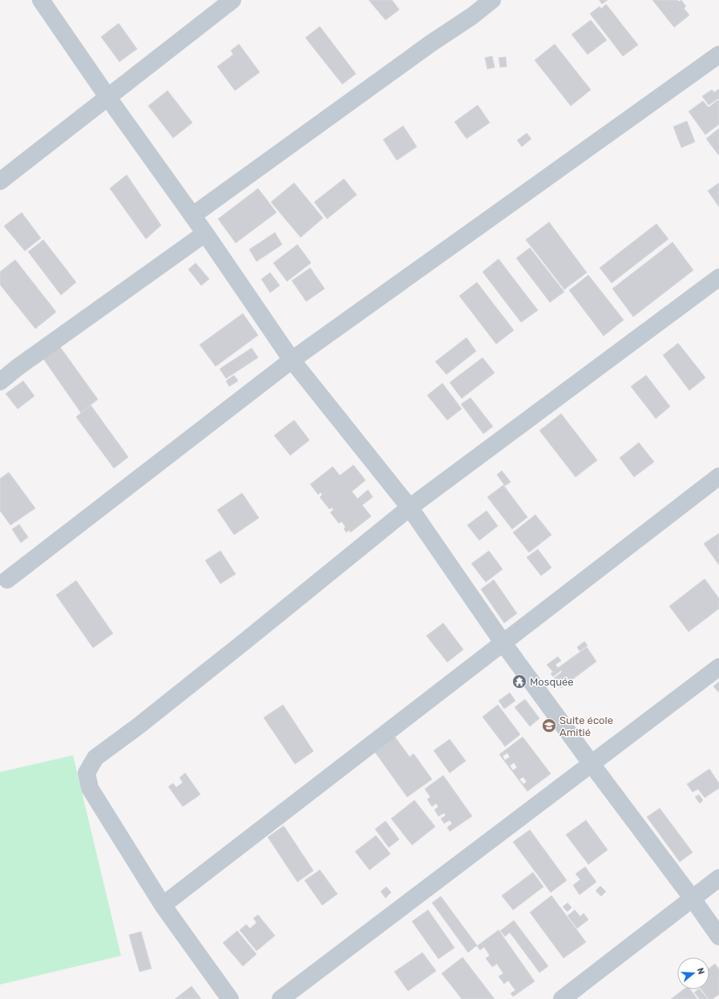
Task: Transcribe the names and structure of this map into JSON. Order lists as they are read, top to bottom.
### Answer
{
  "places": {
    "temple": ["Mosquée"],
    "school or university": ["Suite école Amitié"]
  },
  "north": "right"
}
